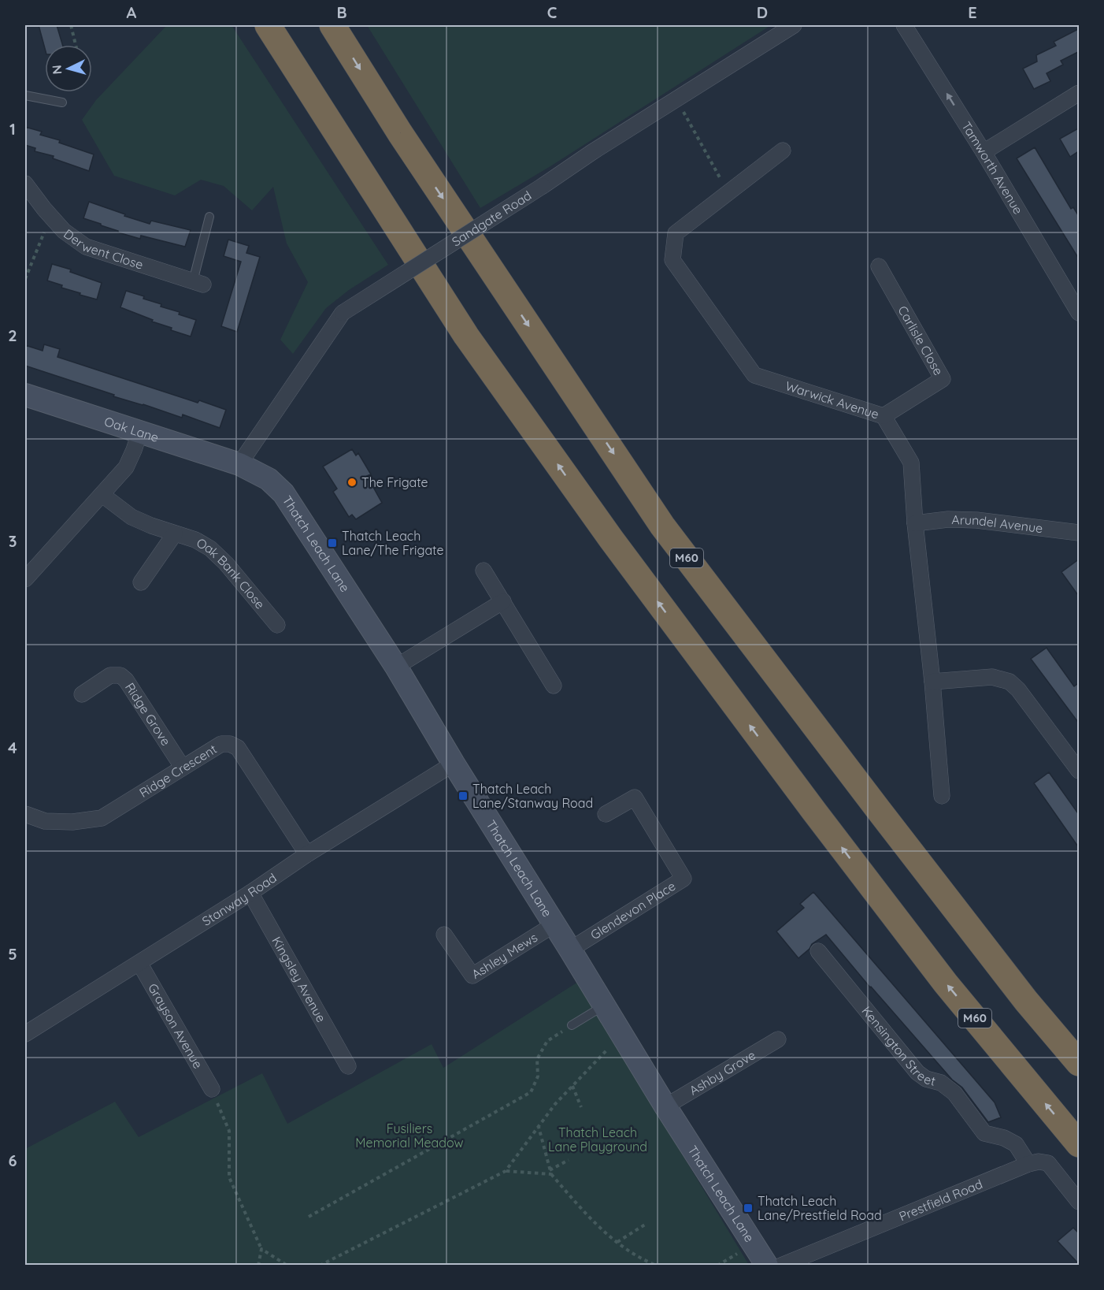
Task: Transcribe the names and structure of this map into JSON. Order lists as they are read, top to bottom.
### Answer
{
  "streets": {
    "highway": ["M60"],
    "street": [
      "Tamworth Avenue",
      "Sandgate Road",
      "Derwent Close",
      "Carlisle Close",
      "Warwick Avenue",
      "Oak Lane",
      "Arundel Avenue",
      "Thatch Leach Lane",
      "Oak Bank Close",
      "Ridge Grove",
      "Ridge Crescent",
      "Stanway Road",
      "Glendevon Place",
      "Ashley Mews",
      "Kingsley Avenue",
      "Grayson Avenue",
      "Kensington Street",
      "Ashby Grove",
      "Prestfield Road"
    ]
  },
  "crossings": [
    ["Sandgate Road", "Oak Lane"],
    ["Sandgate Road", "Thatch Leach Lane"],
    ["Carlisle Close", "Warwick Avenue"],
    ["Warwick Avenue", "Arundel Avenue"],
    ["Oak Lane", "Thatch Leach Lane"],
    ["Thatch Leach Lane", "Stanway Road"],
    ["Thatch Leach Lane", "Glendevon Place"],
    ["Thatch Leach Lane", "Ashley Mews"],
    ["Thatch Leach Lane", "Ashby Grove"],
    ["Ridge Grove", "Ridge Crescent"],
    ["Ridge Crescent", "Stanway Road"],
    ["Stanway Road", "Kingsley Avenue"],
    ["Stanway Road", "Grayson Avenue"],
    ["Kensington Street", "Prestfield Road"]
  ],
  "one_way": ["Tamworth Avenue"],
  "parks": ["Fusiliers Memorial Meadow", "Thatch Leach Lane Playground"],
  "places": {
    "other": ["The Frigate"],
    "transit": ["Thatch Leach Lane/The Frigate", "Thatch Leach Lane/Stanway Road", "Thatch Leach Lane/Prestfield Road"]
  },
  "north": "left",
  "grid": {
    "columns": [
      "A",
      "B",
      "C",
      "D",
      "E"
    ],
    "rows": [
      "1",
      "2",
      "3",
      "4",
      "5",
      "6"
    ]
  }
}
